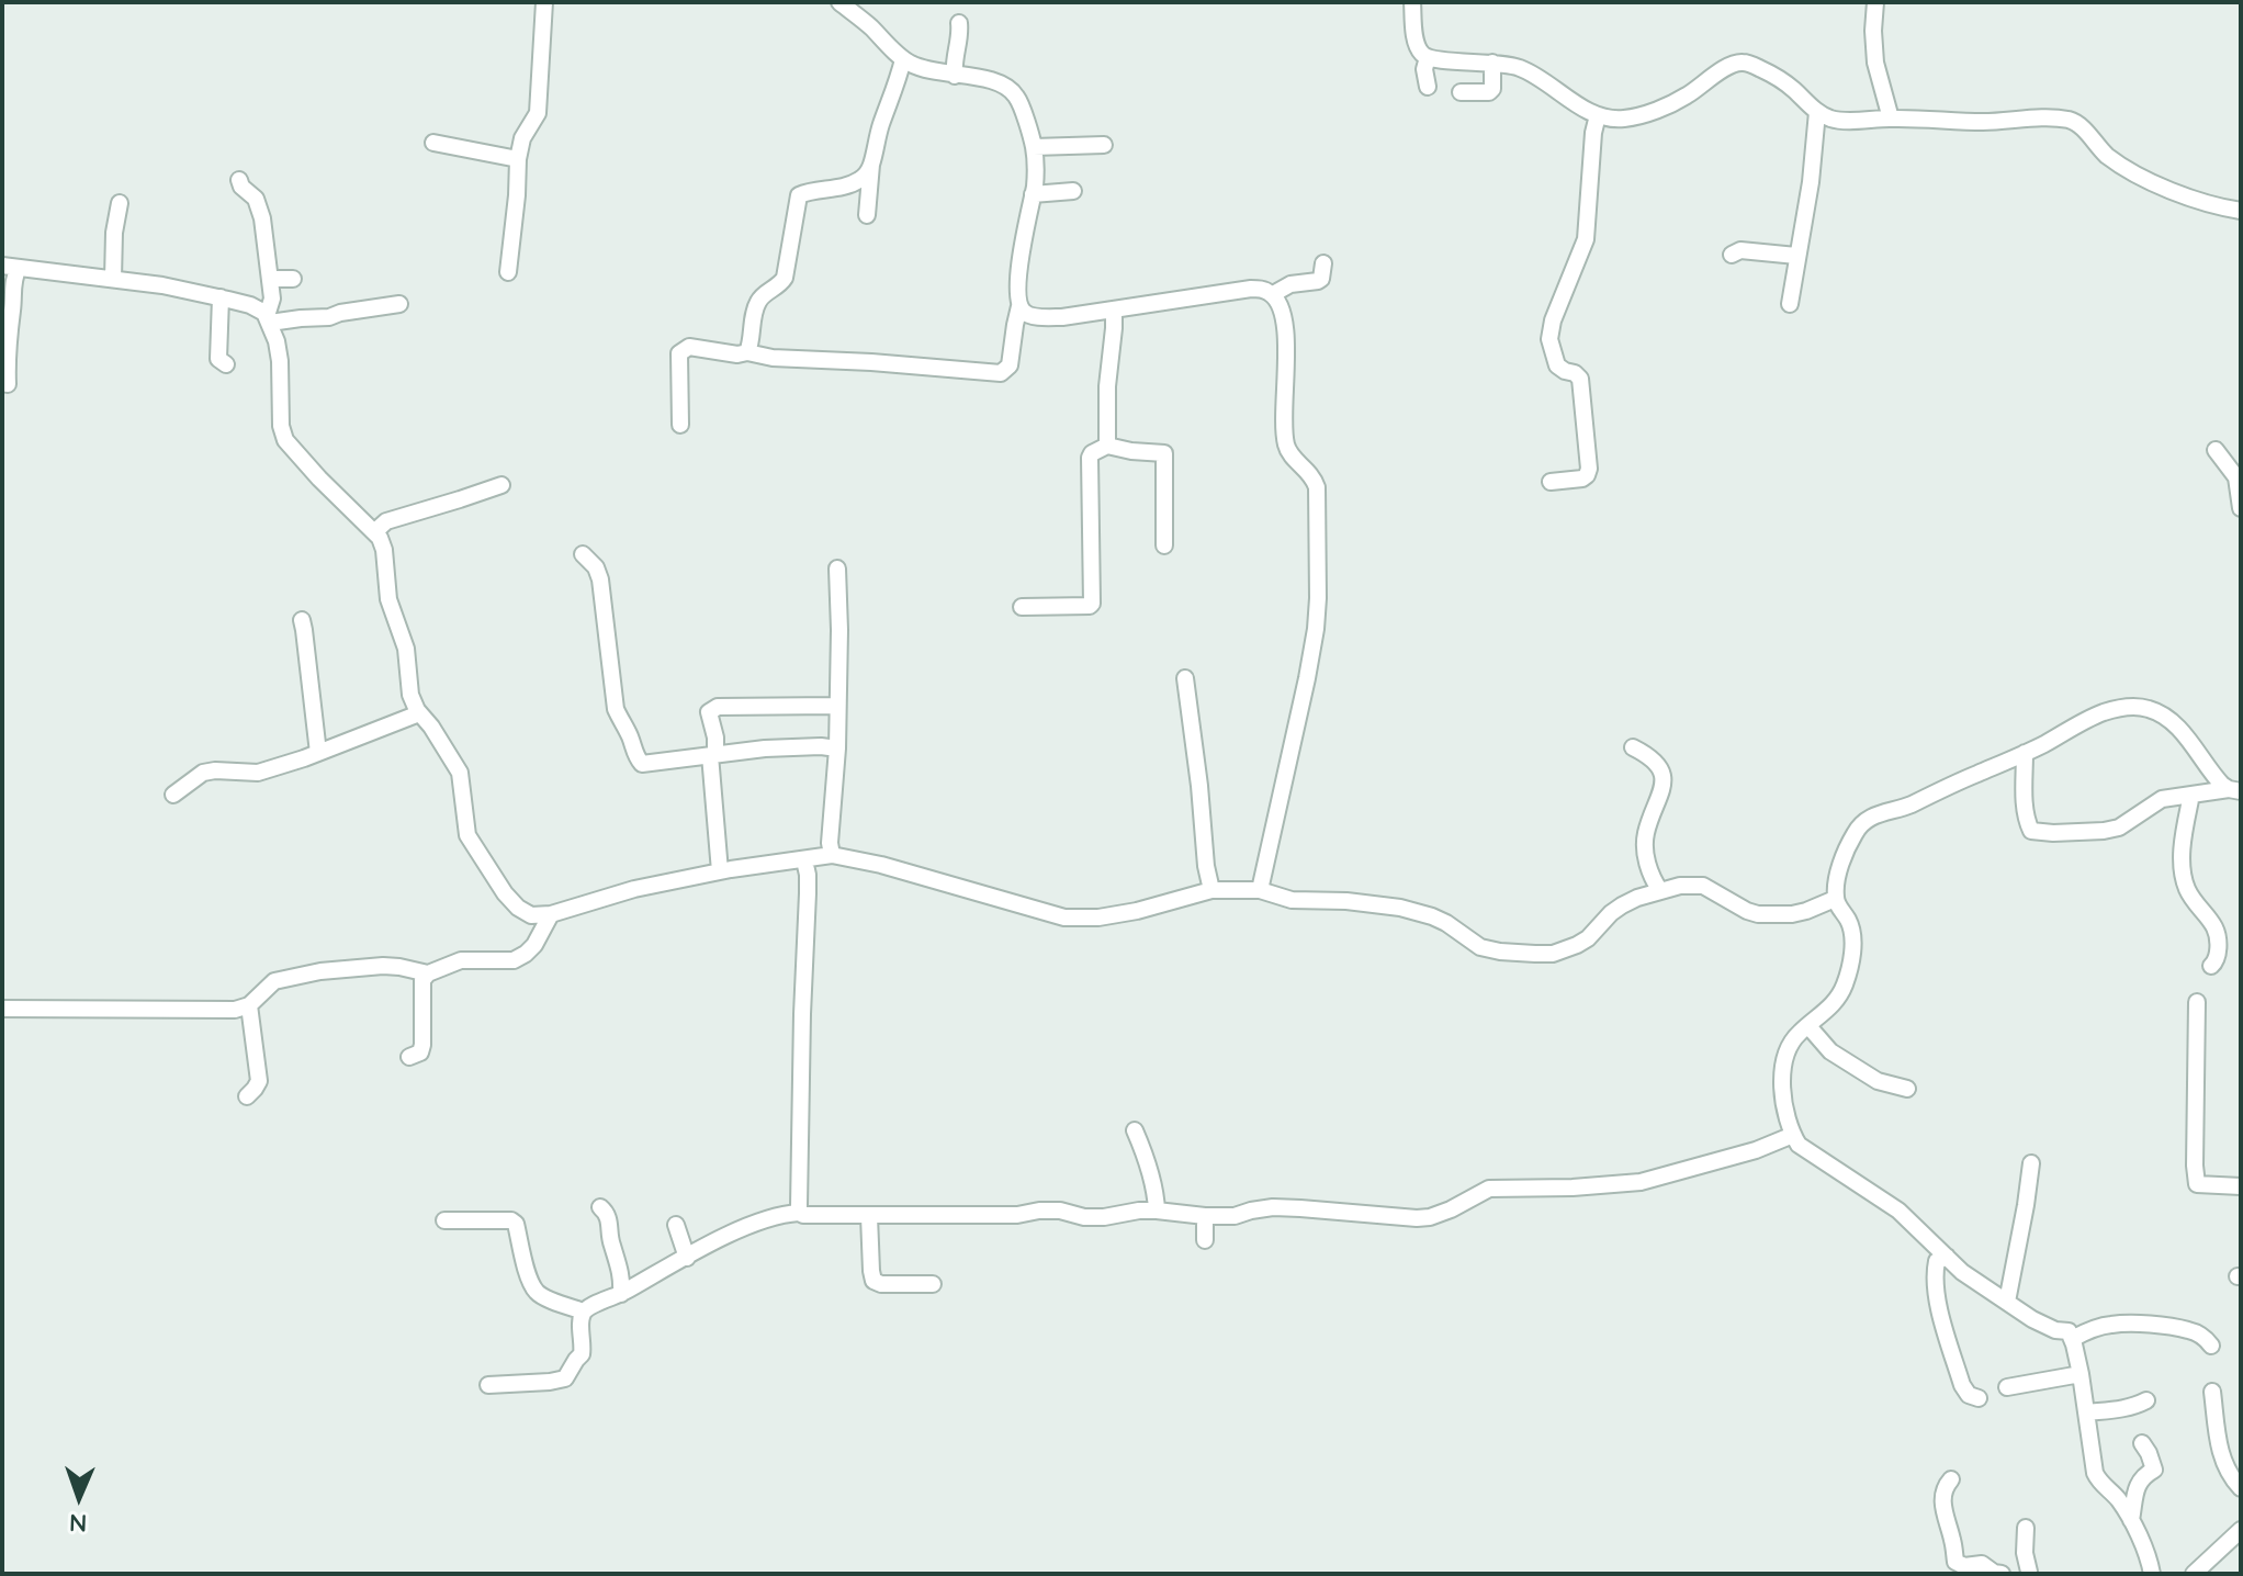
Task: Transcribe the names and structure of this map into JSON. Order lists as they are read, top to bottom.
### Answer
{
  "north": "bottom"
}
